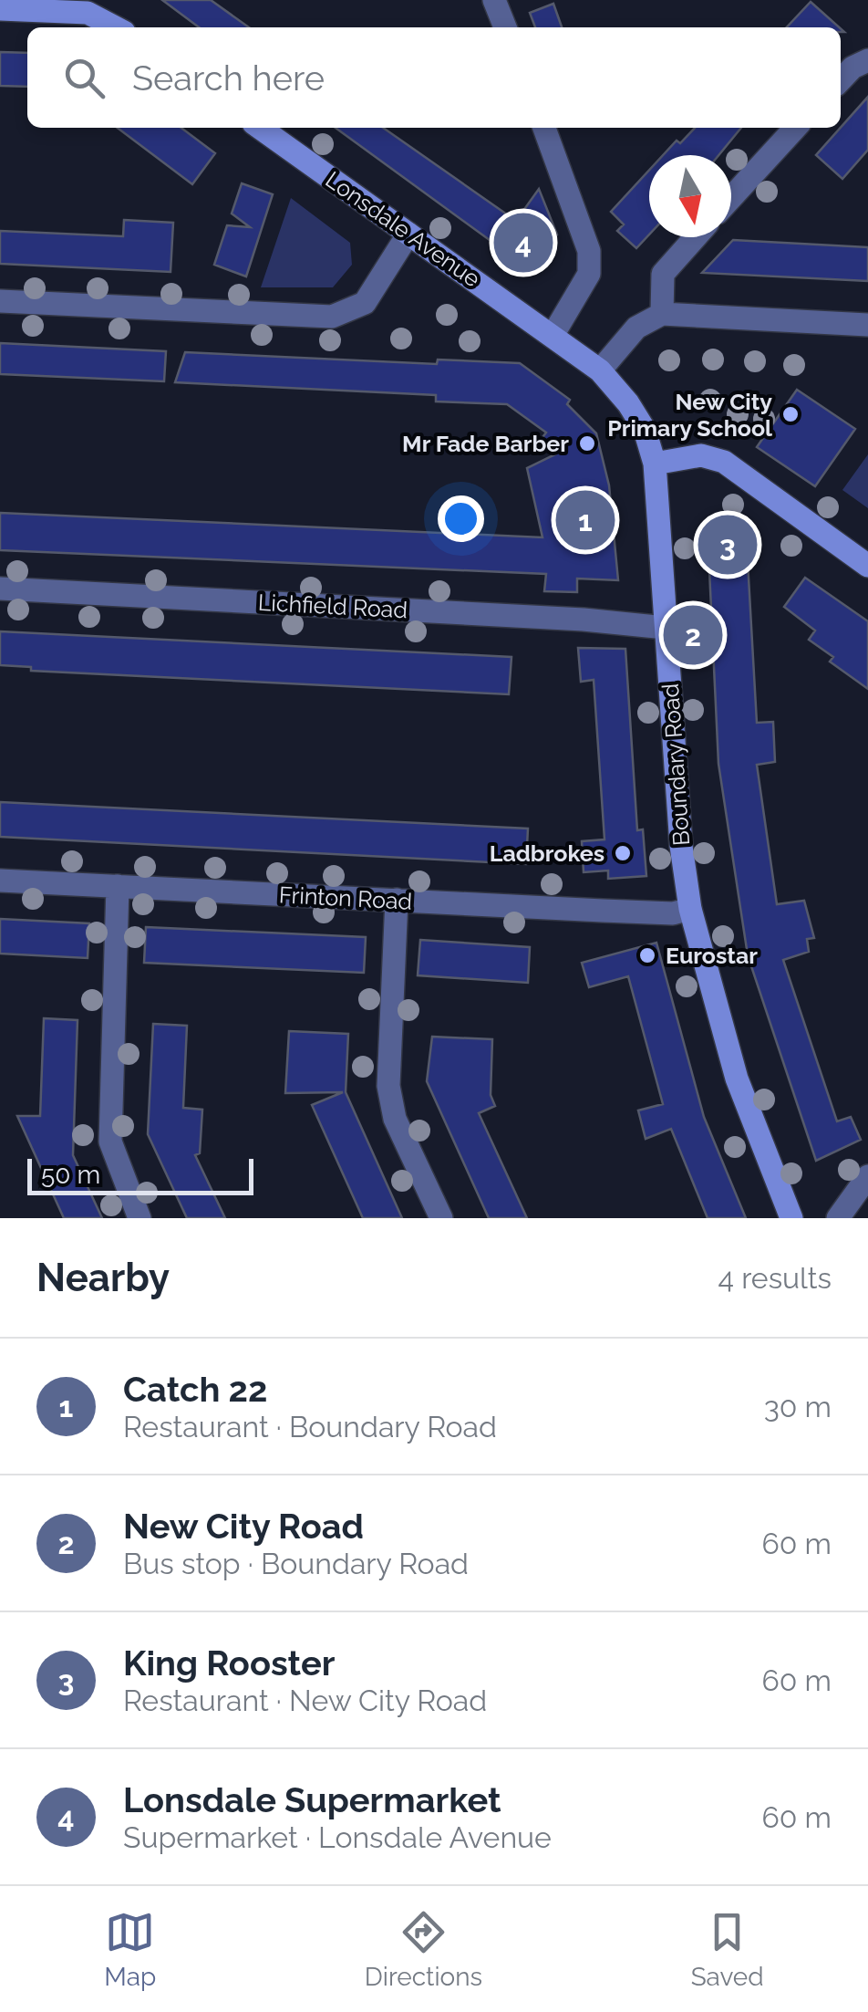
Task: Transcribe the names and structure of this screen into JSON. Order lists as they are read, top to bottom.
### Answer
{
  "streets": {
    "street": [
      "Lonsdale Avenue",
      "Lichfield Road",
      "Boundary Road",
      "Frinton Road"
    ]
  },
  "crossings": [
    ["Lonsdale Avenue", "Boundary Road"],
    ["Lichfield Road", "Boundary Road"],
    ["Boundary Road", "Frinton Road"]
  ],
  "places": [
    "New City Primary School",
    "Mr Fade Barber",
    "Ladbrokes",
    "Eurostar"
  ],
  "scale_bar": "50 m",
  "north": "bottom",
  "page": {
    "search": "Search here",
    "pins": [
      "4",
      "1",
      "3",
      "2"
    ],
    "scale": "50 m",
    "heading": ["Nearby", "4 results"],
    "list": [
      {
        "mark": "1",
        "name": "Catch 22",
        "note": "Restaurant · Boundary Road",
        "value": "30 m"
      },
      {
        "mark": "2",
        "name": "New City Road",
        "note": "Bus stop · Boundary Road",
        "value": "60 m"
      },
      {
        "mark": "3",
        "name": "King Rooster",
        "note": "Restaurant · New City Road",
        "value": "60 m"
      },
      {
        "mark": "4",
        "name": "Lonsdale Supermarket",
        "note": "Supermarket · Lonsdale Avenue",
        "value": "60 m"
      }
    ],
    "nav": ["Map", "Directions", "Saved"]
  }
}
